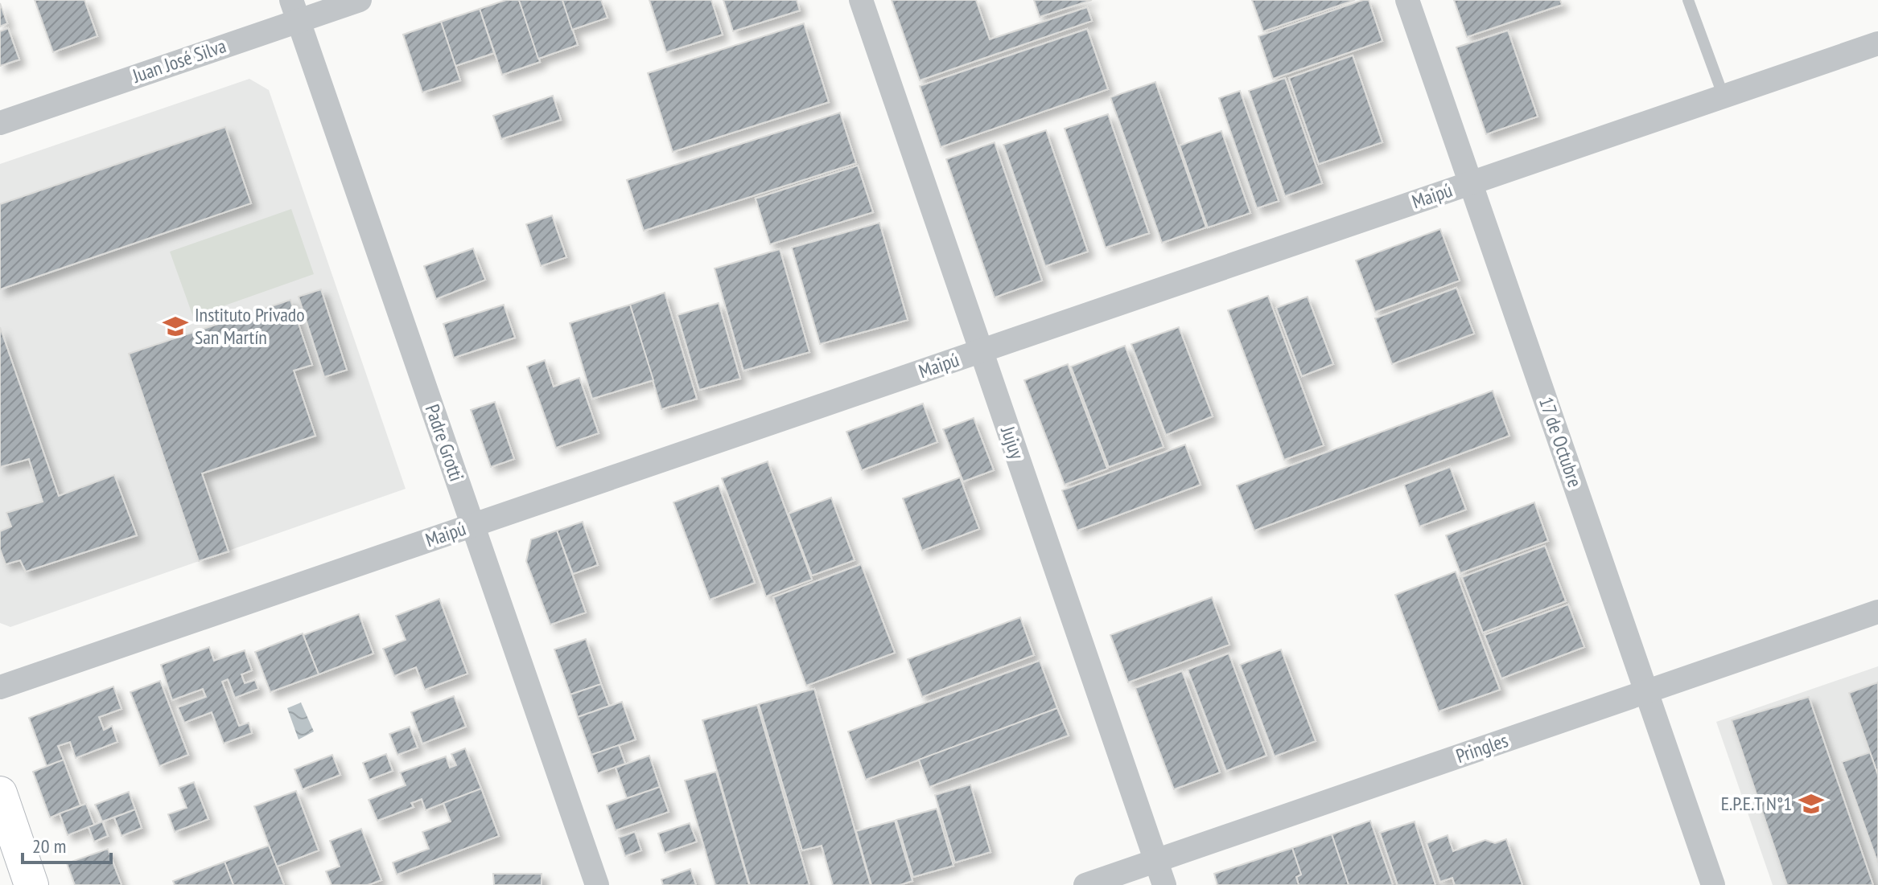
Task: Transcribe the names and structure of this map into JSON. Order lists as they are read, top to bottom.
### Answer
{
  "streets": {
    "street": [
      "Juan José Silva",
      "Maipú",
      "17 de Octubre",
      "Padre Grotti",
      "Jujuy",
      "Pringles"
    ]
  },
  "crossings": [
    ["Juan José Silva", "Padre Grotti"],
    ["Maipú", "17 de Octubre"],
    ["Maipú", "Padre Grotti"],
    ["Maipú", "Jujuy"],
    ["17 de Octubre", "Pringles"],
    ["Jujuy", "Pringles"]
  ],
  "places": {
    "school or university": ["Instituto Privado San Martín", "E.P.E.T N°1"]
  },
  "scale_bar": "20 m"
}
